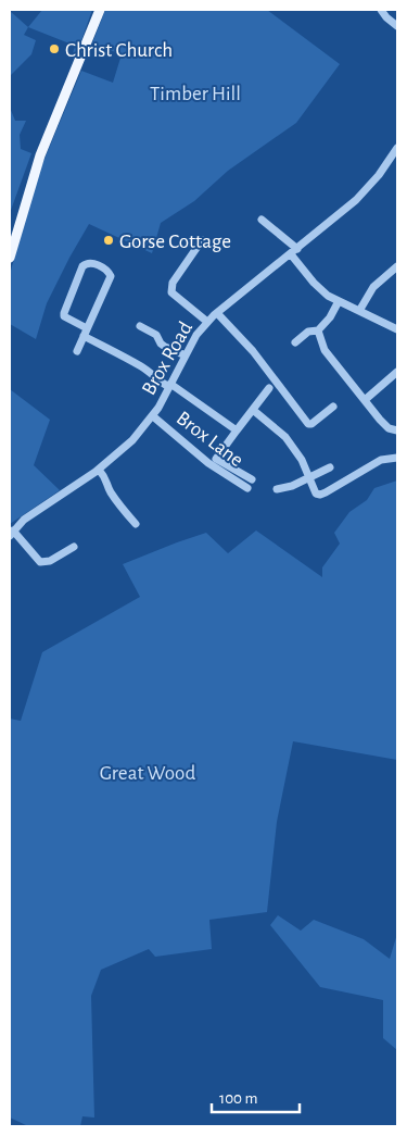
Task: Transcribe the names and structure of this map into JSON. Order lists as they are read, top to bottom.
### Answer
{
  "streets": {
    "street": ["Brox Road", "Brox Lane"]
  },
  "crossings": [
    ["Brox Road", "Brox Lane"]
  ],
  "parks": ["Timber Hill", "Great Wood"],
  "places": ["Christ Church", "Gorse Cottage"],
  "scale_bar": "100 m"
}
